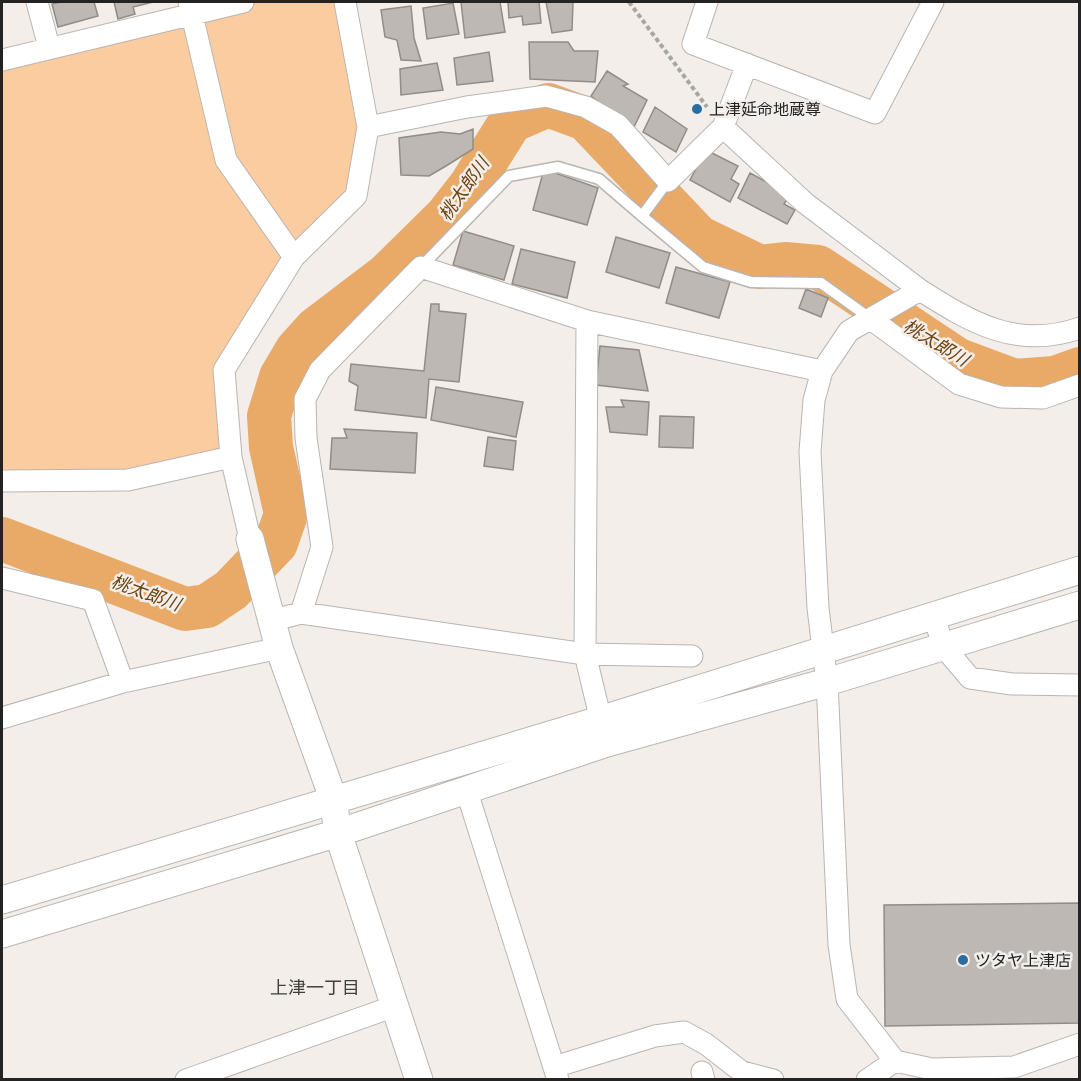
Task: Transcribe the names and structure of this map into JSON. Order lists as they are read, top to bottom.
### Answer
{
  "districts": ["上津一丁目"],
  "water": ["桃太郎川"],
  "places": ["上津延命地蔵尊", "ツタヤ上津店"]
}
